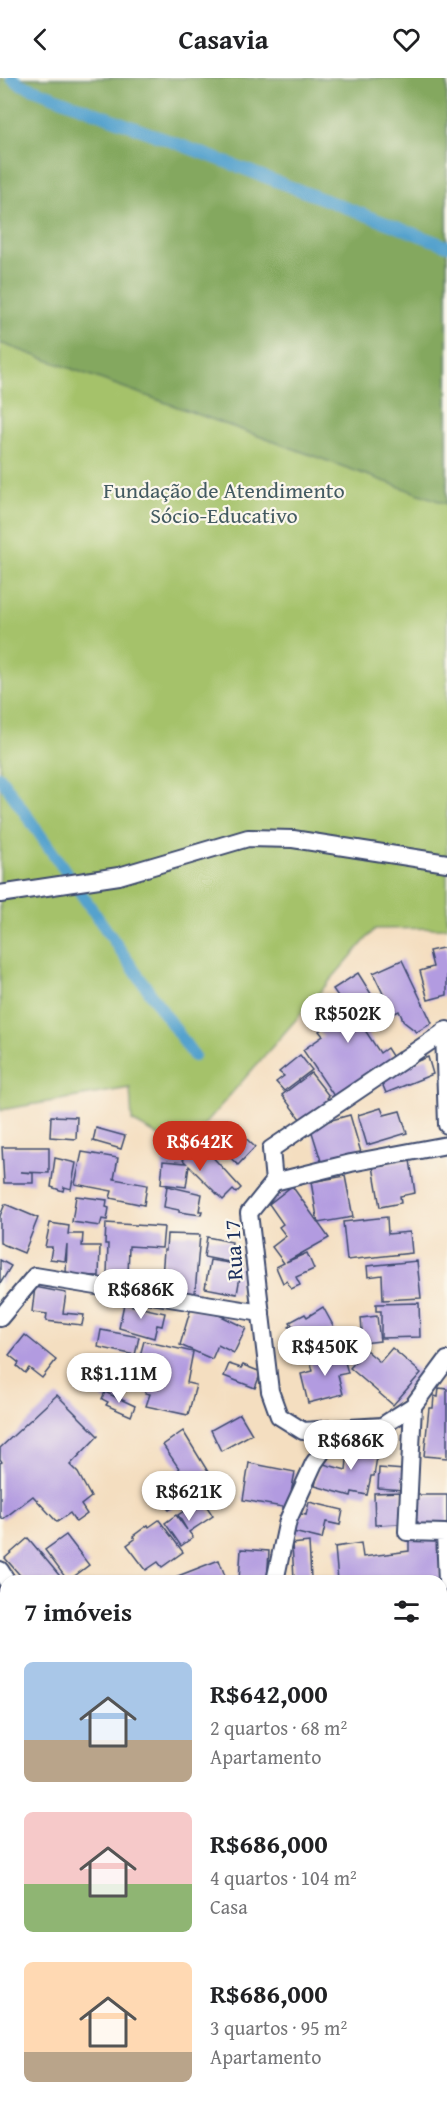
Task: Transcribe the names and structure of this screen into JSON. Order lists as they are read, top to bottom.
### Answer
{
  "streets": {
    "lane": ["Rua 17"]
  },
  "parks": ["Fundação de Atendimento Sócio-Educativo"],
  "page": {
    "header": "Casavia",
    "price": [
      "R$502K",
      "R$642K",
      "R$686K",
      "R$450K",
      "R$1.11M",
      "R$686K",
      "R$621K"
    ],
    "heading": "7 imóveis",
    "list": [
      {
        "name": "R$642,000",
        "note": "2 quartos · 68 m² · Apartamento"
      },
      {
        "name": "R$686,000",
        "note": "4 quartos · 104 m² · Casa"
      },
      {
        "name": "R$686,000",
        "note": "3 quartos · 95 m² · Apartamento"
      }
    ]
  }
}
